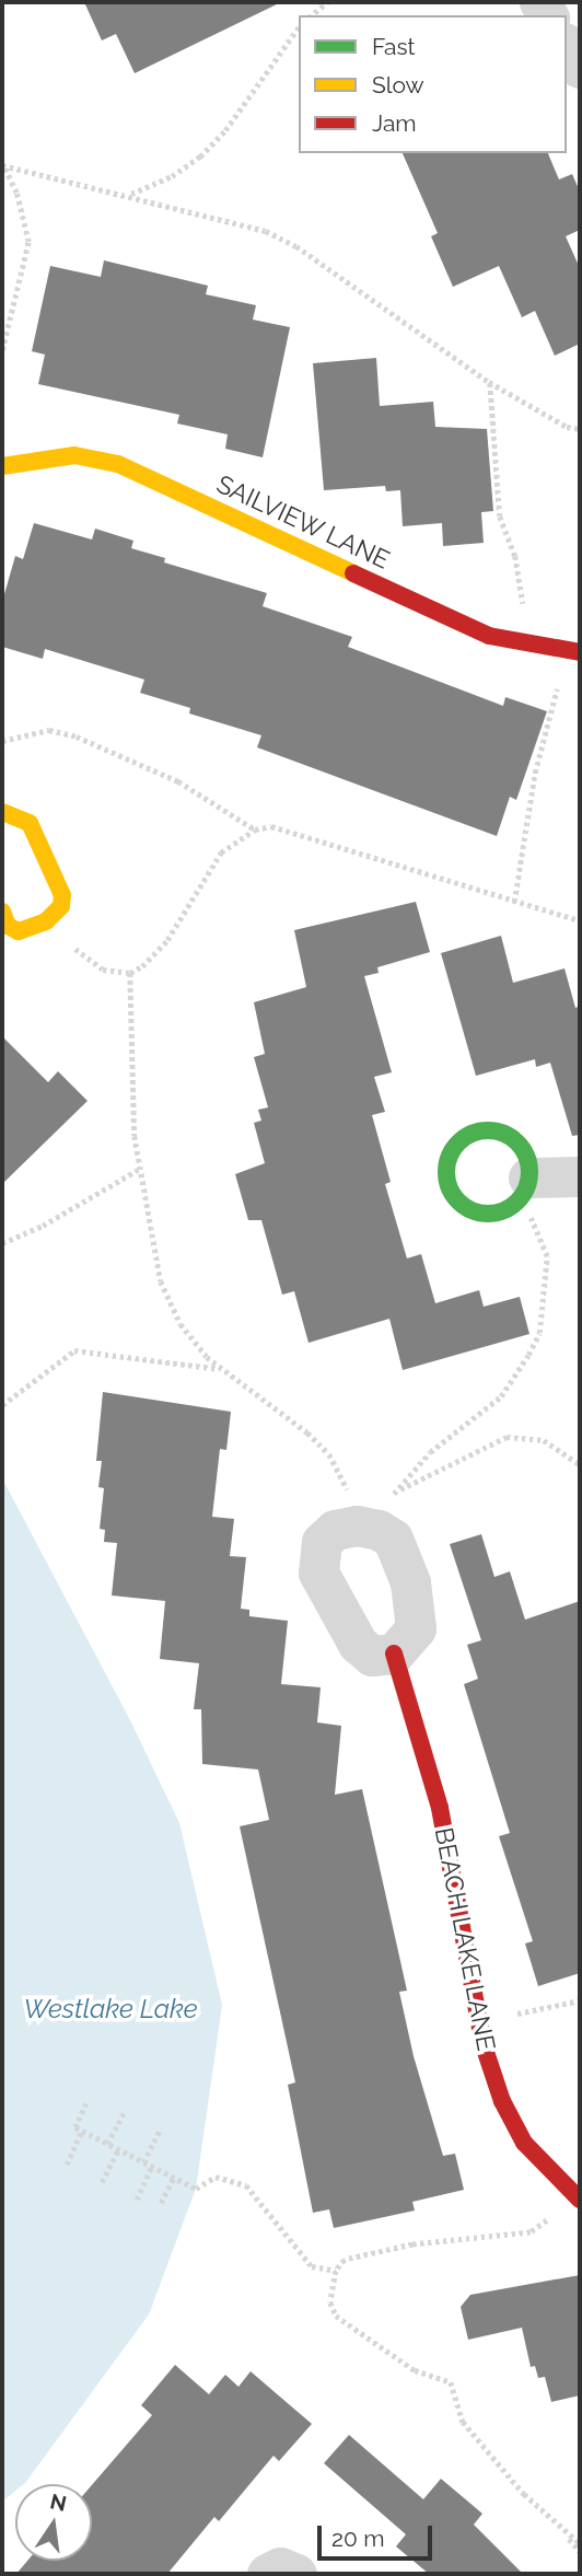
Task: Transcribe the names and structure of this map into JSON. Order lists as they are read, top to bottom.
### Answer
{
  "streets": {
    "street": ["SAILVIEW LANE", "BEACH LAKE LANE"]
  },
  "water": ["Westlake Lake"],
  "legend": ["Fast", "Slow", "Jam"],
  "scale_bar": "20 m",
  "north": "top"
}
